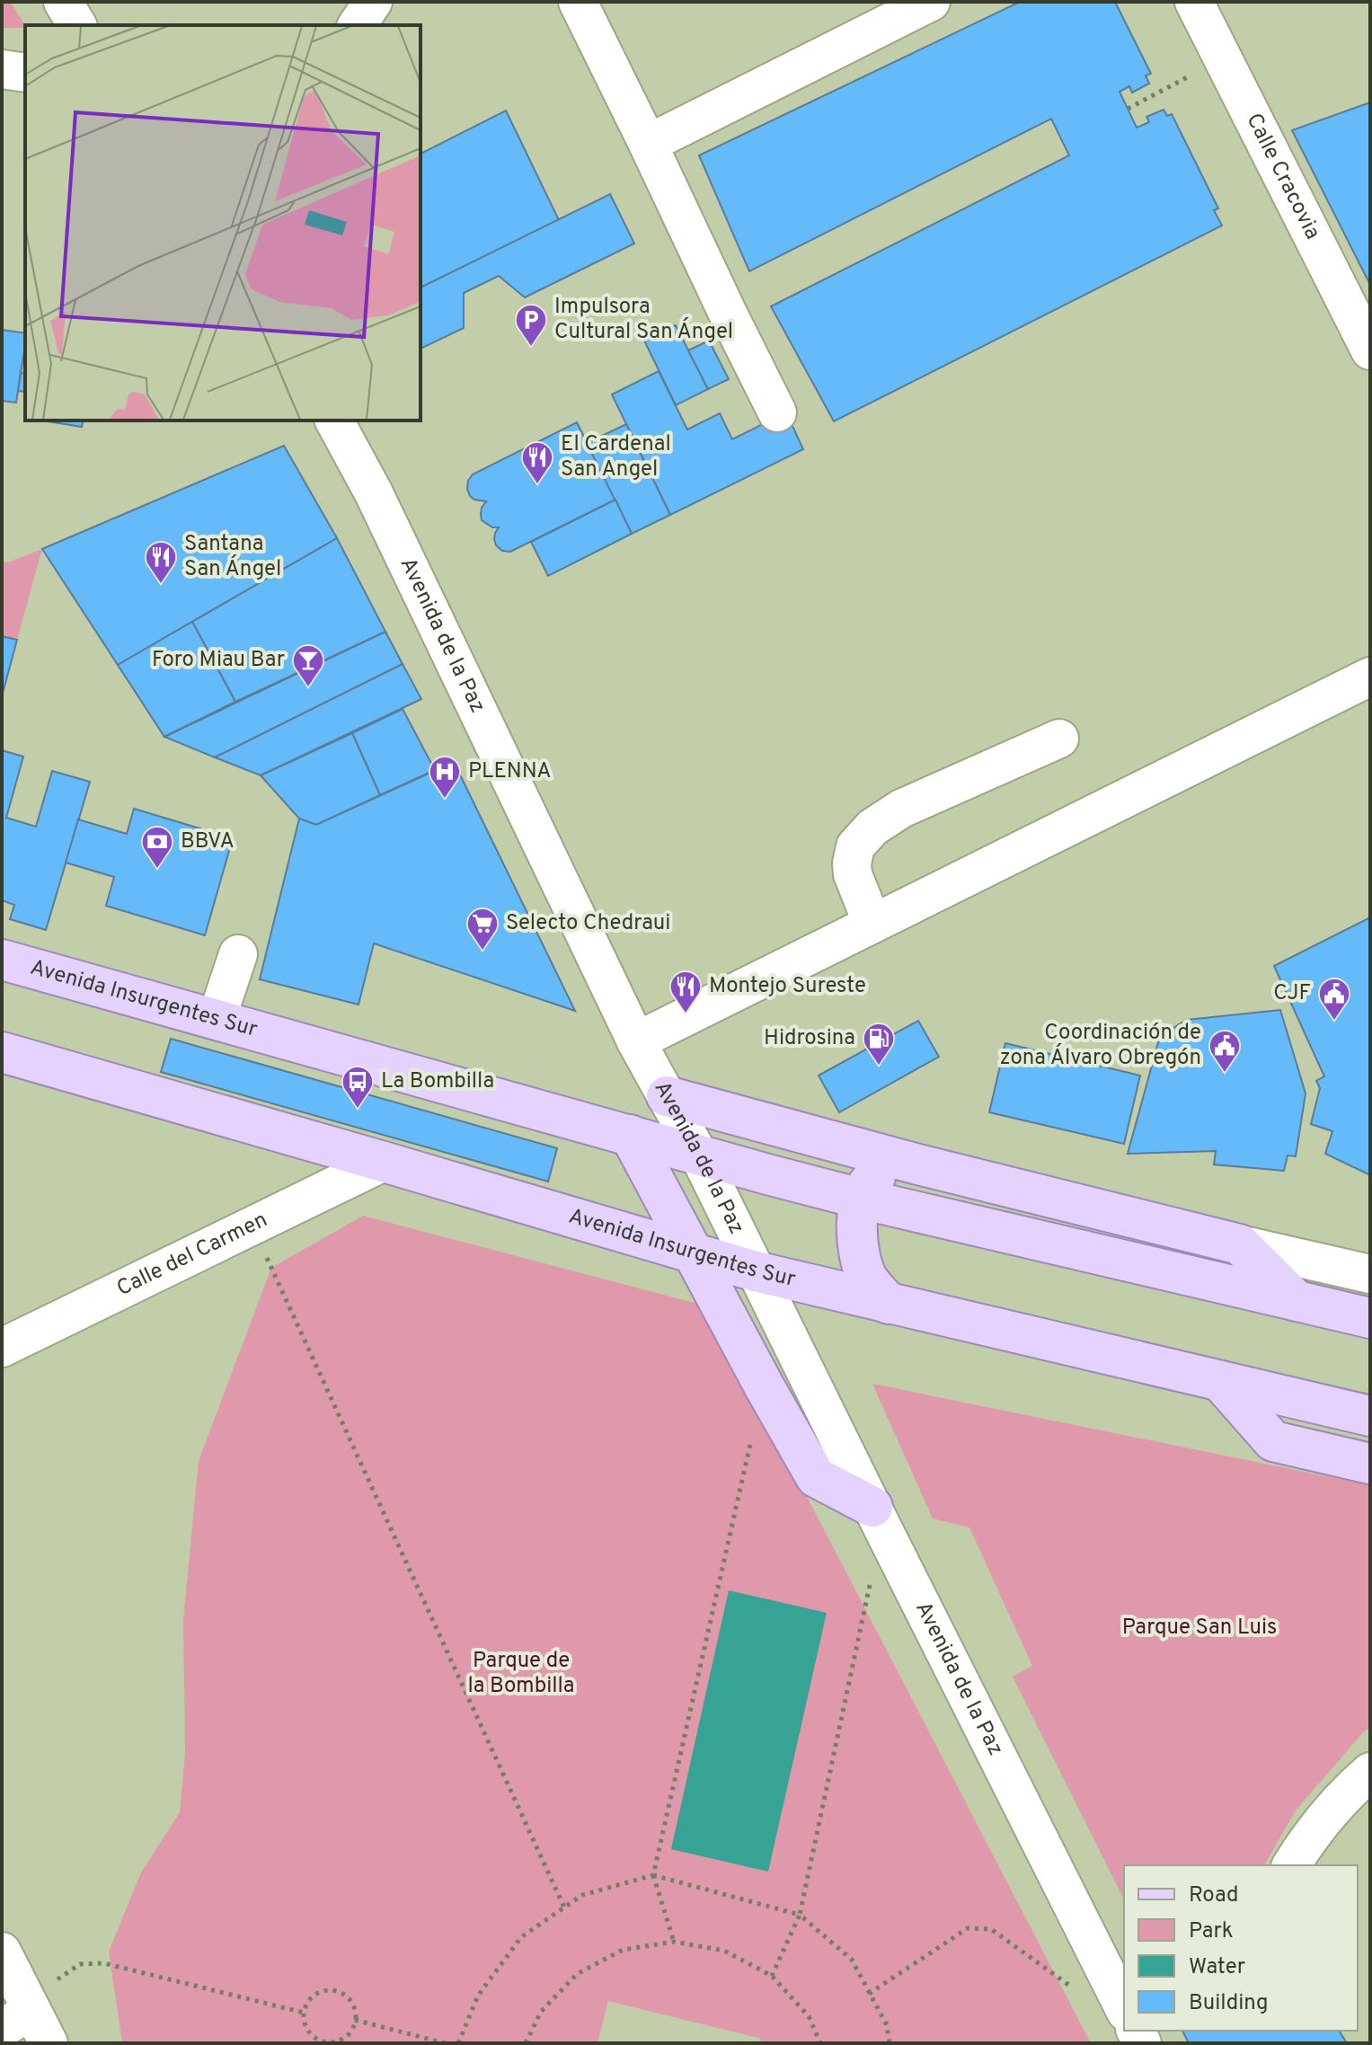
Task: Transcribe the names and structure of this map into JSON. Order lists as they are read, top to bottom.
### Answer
{
  "streets": {
    "main road": ["Avenida Insurgentes Sur"],
    "street": ["Calle Cracovia", "Avenida de la Paz", "Calle del Carmen"]
  },
  "crossings": [
    ["Avenida de la Paz", "Avenida Insurgentes Sur"],
    ["Avenida Insurgentes Sur", "Calle del Carmen"]
  ],
  "parks": ["Parque San Luis", "Parque de la Bombilla"],
  "places": {
    "parking": ["Impulsora Cultural San Ángel"],
    "restaurant": ["El Cardenal San Angel", "Santana San Ángel", "Montejo Sureste"],
    "bar": ["Foro Miau Bar"],
    "hospital": ["PLENNA"],
    "bank": ["BBVA"],
    "supermarket": ["Selecto Chedraui"],
    "public building": ["CJF", "Coordinación de zona Álvaro Obregón"],
    "fuel station": ["Hidrosina"],
    "bus stop": ["La Bombilla"]
  },
  "legend": [
    "Road",
    "Park",
    "Water",
    "Building"
  ]
}
